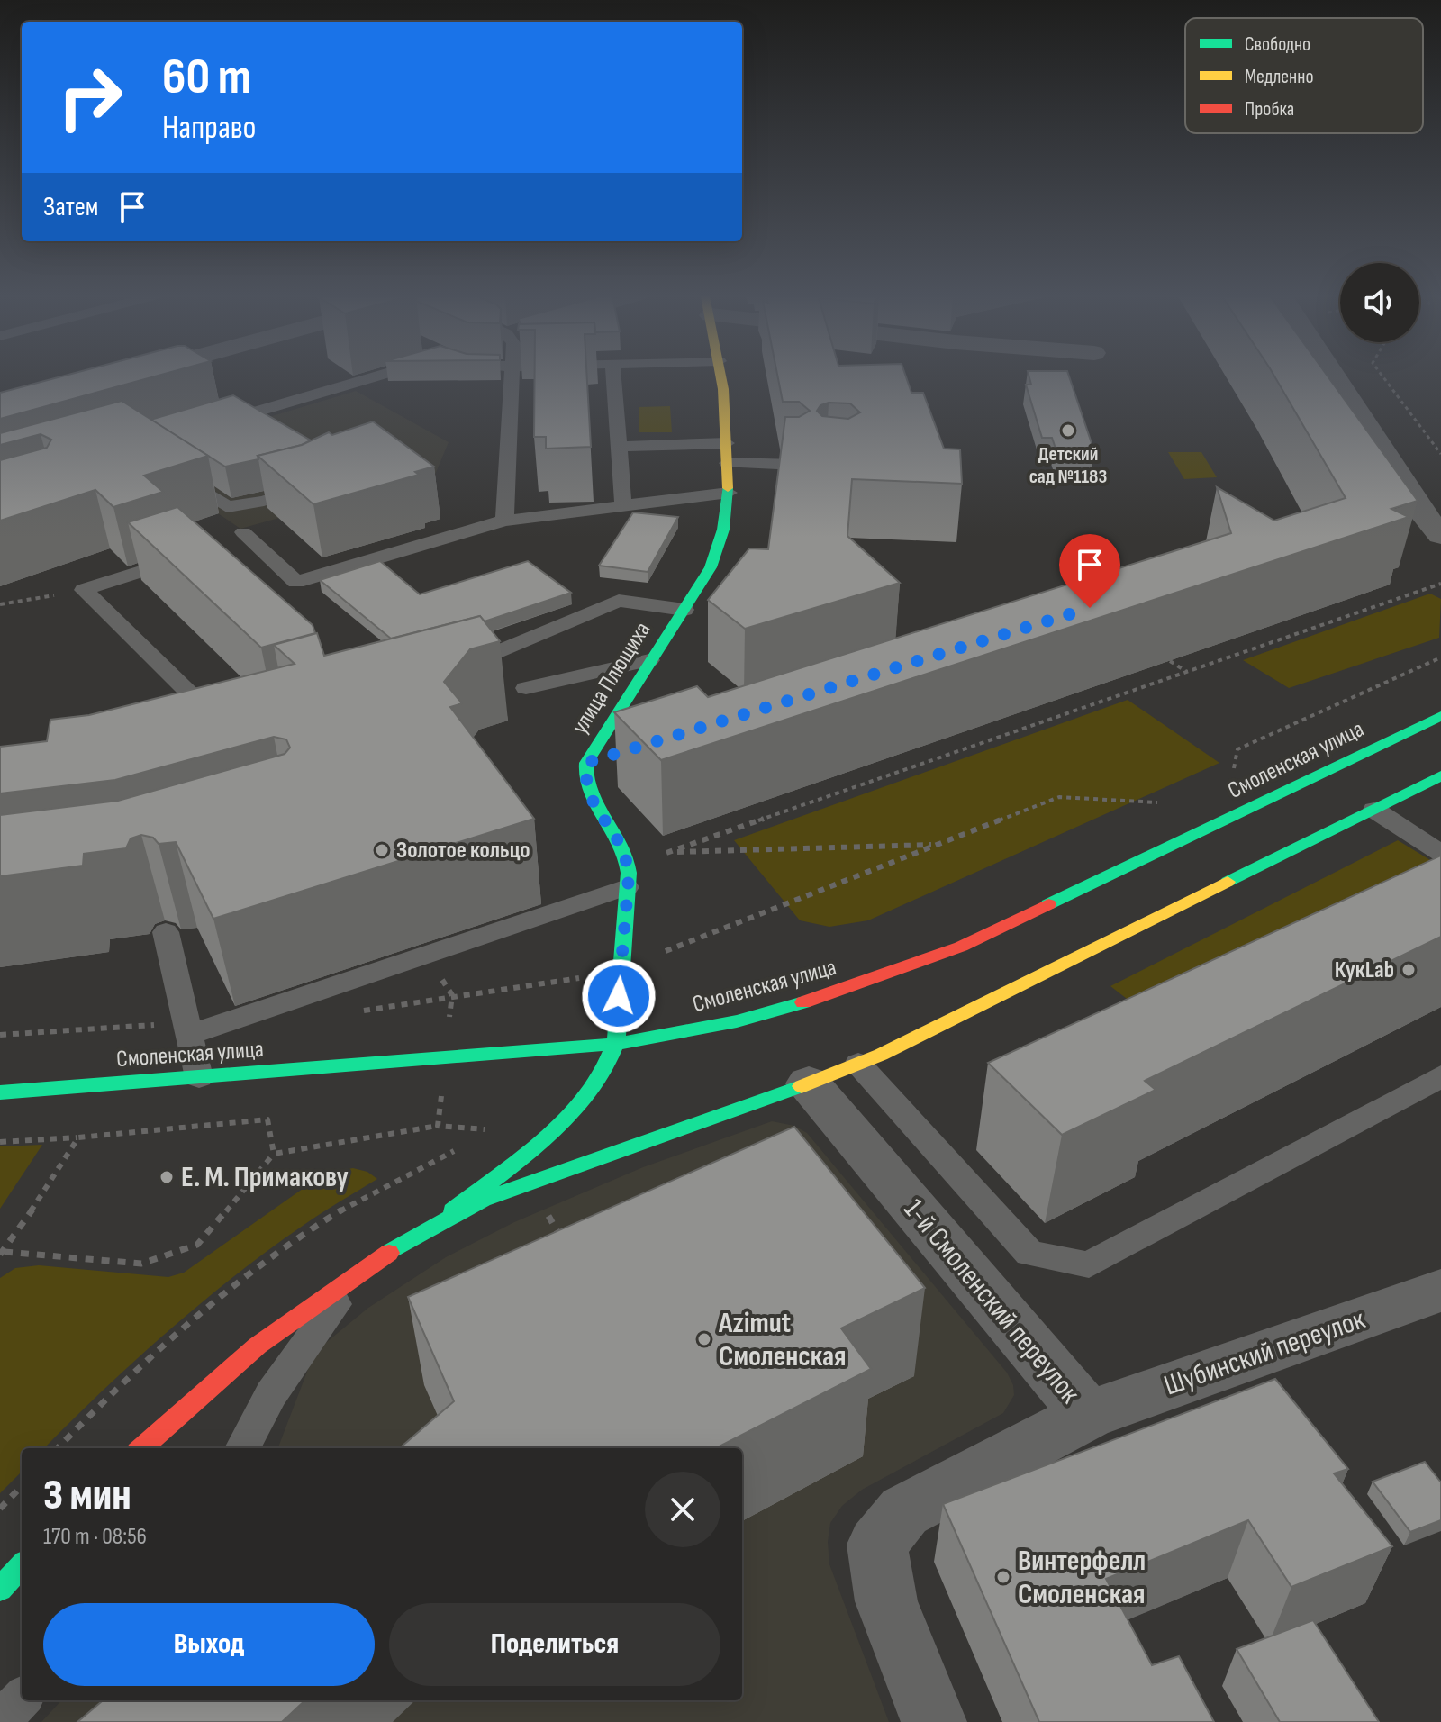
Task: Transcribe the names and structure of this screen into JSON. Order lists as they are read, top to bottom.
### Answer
{
  "streets": {
    "main road": ["улица Плющиха", "Смоленская улица"],
    "street": ["1-й Смоленский переулок", "Шубинский переулок"]
  },
  "crossings": [
    ["улица Плющиха", "Смоленская улица"],
    ["1-й Смоленский переулок", "Шубинский переулок"]
  ],
  "places": [
    "Детский сад №1183",
    "Золотое кольцо",
    "КукLab",
    "Е. М. Примакову",
    "Azimut Смоленская",
    "Винтерфелл Смоленская"
  ],
  "legend": ["Свободно", "Медленно", "Пробка"],
  "page": {
    "turn": ["60 m", "Направо"],
    "then": "Затем",
    "heading": ["3 мин", "170 m · 08:56"],
    "buttons": ["Выход", "Поделиться"]
  }
}
